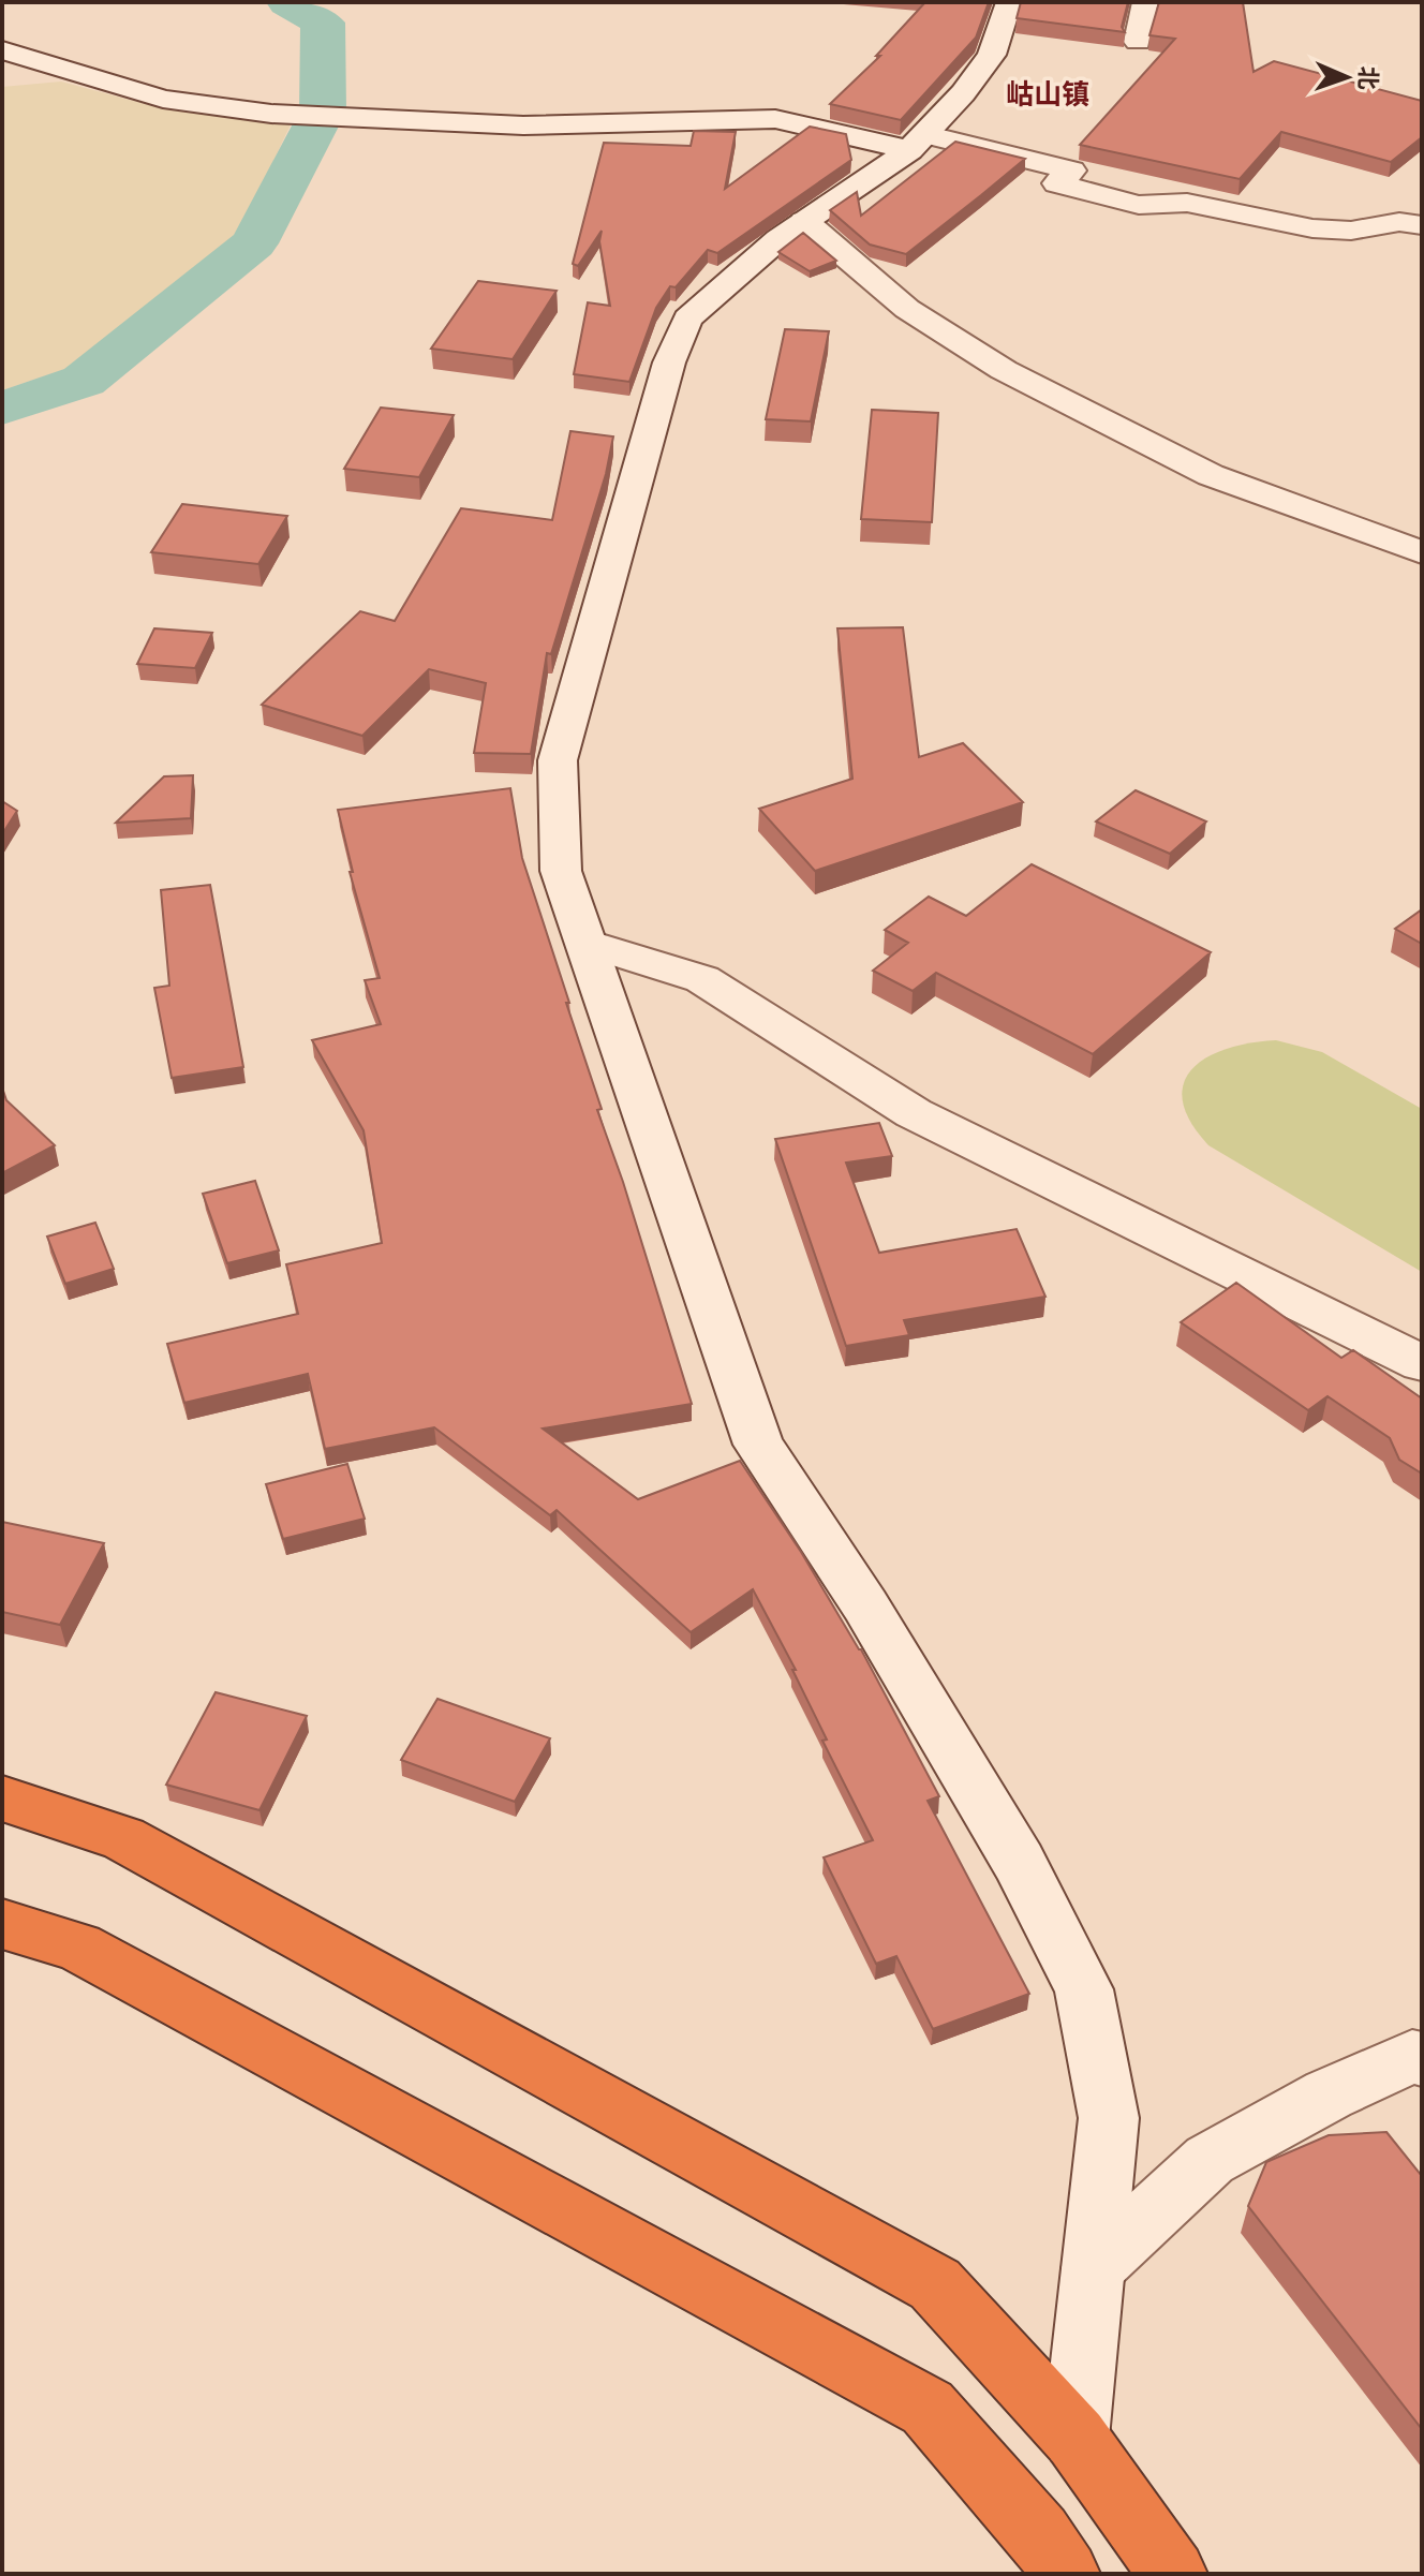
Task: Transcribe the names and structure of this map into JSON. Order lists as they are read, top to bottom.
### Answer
{
  "districts": ["岵山镇"],
  "north": "right"
}
